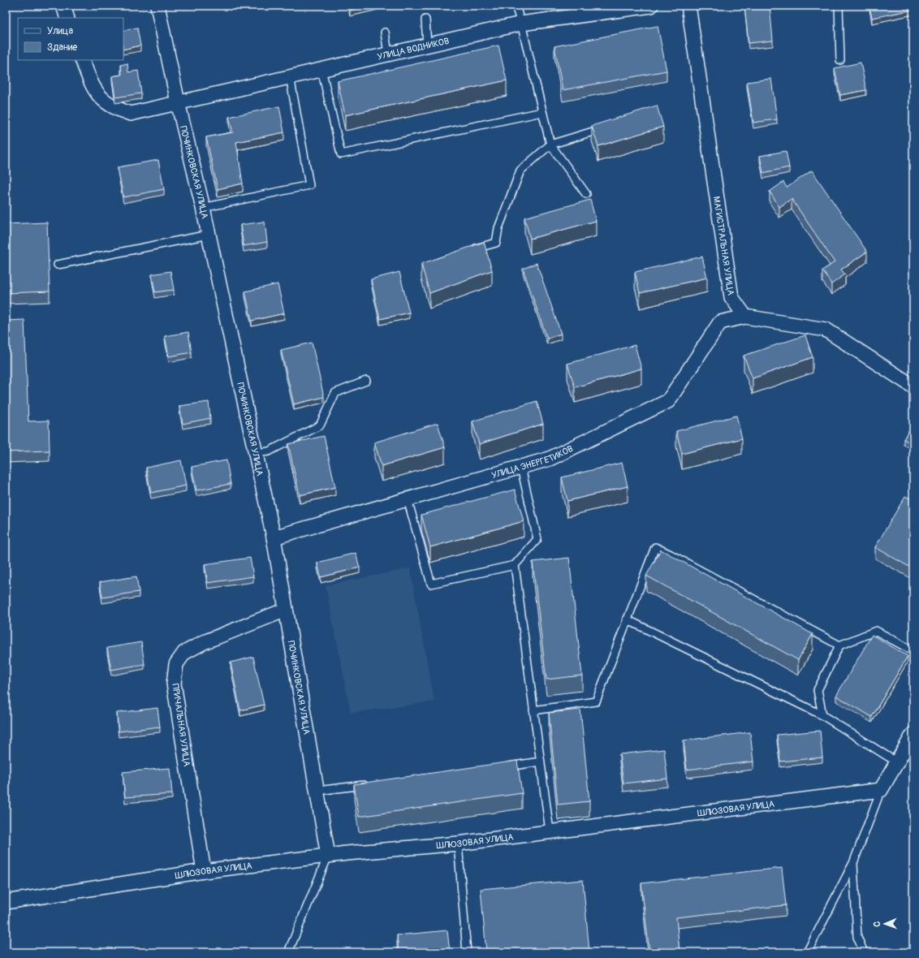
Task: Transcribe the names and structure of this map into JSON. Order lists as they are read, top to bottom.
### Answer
{
  "streets": {
    "street": [
      "УЛИЦА ВОДНИКОВ",
      "ПОЧИНКОВСКАЯ УЛИЦА",
      "МАГИСТРАЛЬНАЯ УЛИЦА",
      "УЛИЦА ЭНЕРГЕТИКОВ",
      "ПРИЧАЛЬНАЯ УЛИЦА",
      "ШЛЮЗОВАЯ УЛИЦА"
    ]
  },
  "crossings": [
    ["УЛИЦА ВОДНИКОВ", "ПОЧИНКОВСКАЯ УЛИЦА"],
    ["ПОЧИНКОВСКАЯ УЛИЦА", "УЛИЦА ЭНЕРГЕТИКОВ"],
    ["ПОЧИНКОВСКАЯ УЛИЦА", "ПРИЧАЛЬНАЯ УЛИЦА"],
    ["ПОЧИНКОВСКАЯ УЛИЦА", "ШЛЮЗОВАЯ УЛИЦА"],
    ["МАГИСТРАЛЬНАЯ УЛИЦА", "УЛИЦА ЭНЕРГЕТИКОВ"],
    ["ПРИЧАЛЬНАЯ УЛИЦА", "ШЛЮЗОВАЯ УЛИЦА"]
  ],
  "legend": ["Улица", "Здание"],
  "north": "left"
}
